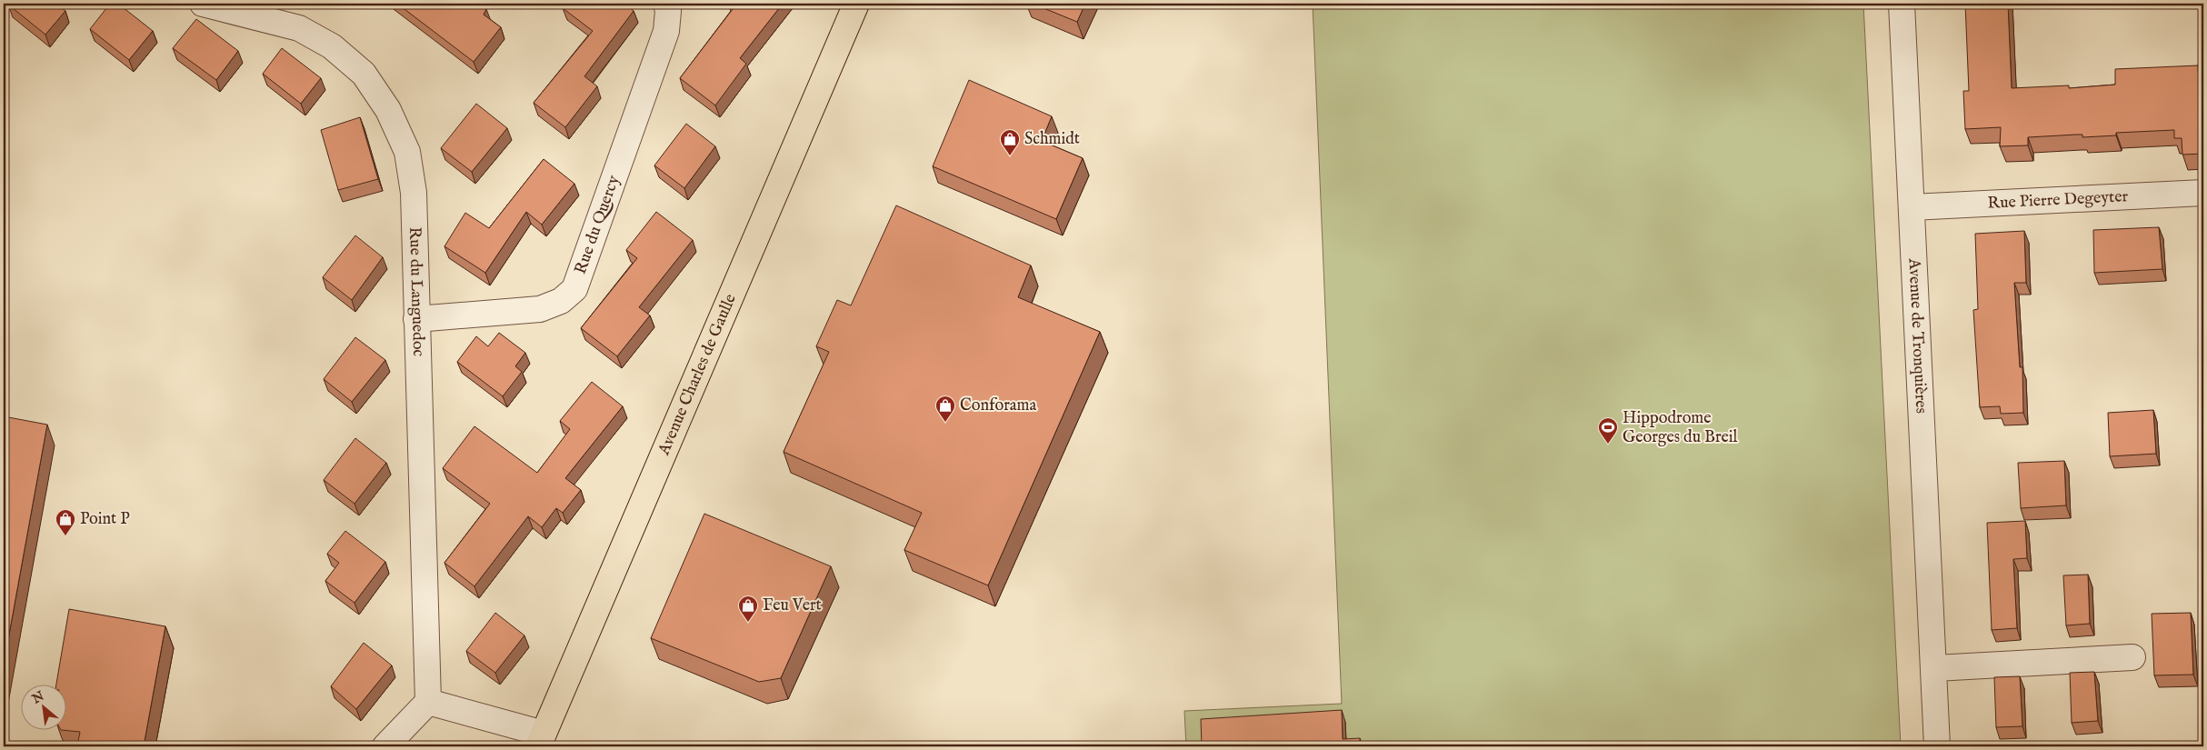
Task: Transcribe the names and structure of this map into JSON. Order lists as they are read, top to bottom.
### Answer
{
  "streets": {
    "main road": ["Avenue Charles de Gaulle"],
    "street": [
      "Rue Pierre Degeyter",
      "Rue du Quercy",
      "Rue du Languedoc",
      "Avenue de Tronquières"
    ]
  },
  "crossings": [
    ["Rue Pierre Degeyter", "Avenue de Tronquières"],
    ["Rue du Quercy", "Rue du Languedoc"]
  ],
  "places": {
    "shop": [
      "Schmidt",
      "Conforama",
      "Point P",
      "Feu Vert"
    ],
    "sports": ["Hippodrome Georges du Breil"]
  },
  "north": "top left"
}
